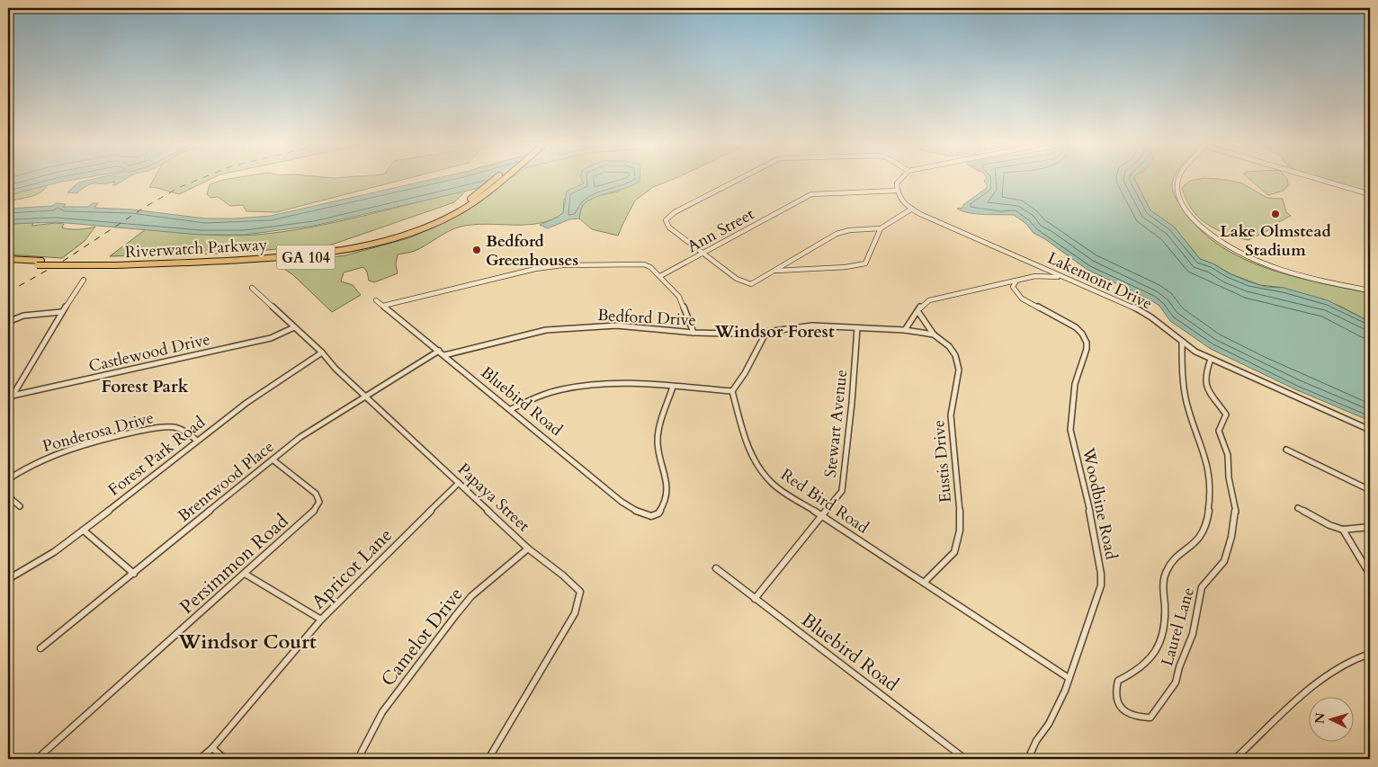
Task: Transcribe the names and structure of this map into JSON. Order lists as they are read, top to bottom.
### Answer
{
  "streets": {
    "main road": ["Riverwatch Parkway", "GA 104"],
    "street": [
      "Ann Street",
      "Lakemont Drive",
      "Bedford Drive",
      "Castlewood Drive",
      "Bluebird Road",
      "Stewart Avenue",
      "Ponderosa Drive",
      "Forest Park Road",
      "Eustis Drive",
      "Brentwood Place",
      "Papaya Street",
      "Red Bird Road",
      "Woodbine Road",
      "Persimmon Road",
      "Apricot Lane",
      "Laurel Lane",
      "Camelot Drive"
    ]
  },
  "crossings": [
    ["Lakemont Drive", "Laurel Lane"],
    ["Bedford Drive", "Bluebird Road"],
    ["Bedford Drive", "Stewart Avenue"],
    ["Castlewood Drive", "Papaya Street"],
    ["Bluebird Road", "Stewart Avenue"],
    ["Bluebird Road", "Brentwood Place"],
    ["Stewart Avenue", "Red Bird Road"],
    ["Ponderosa Drive", "Forest Park Road"],
    ["Forest Park Road", "Papaya Street"],
    ["Eustis Drive", "Red Bird Road"],
    ["Brentwood Place", "Papaya Street"],
    ["Brentwood Place", "Persimmon Road"],
    ["Papaya Street", "Apricot Lane"],
    ["Papaya Street", "Camelot Drive"],
    ["Red Bird Road", "Woodbine Road"]
  ],
  "districts": ["Windsor Forest", "Forest Park", "Windsor Court"],
  "places": ["Lake Olmstead Stadium", "Bedford Greenhouses"],
  "north": "left"
}
